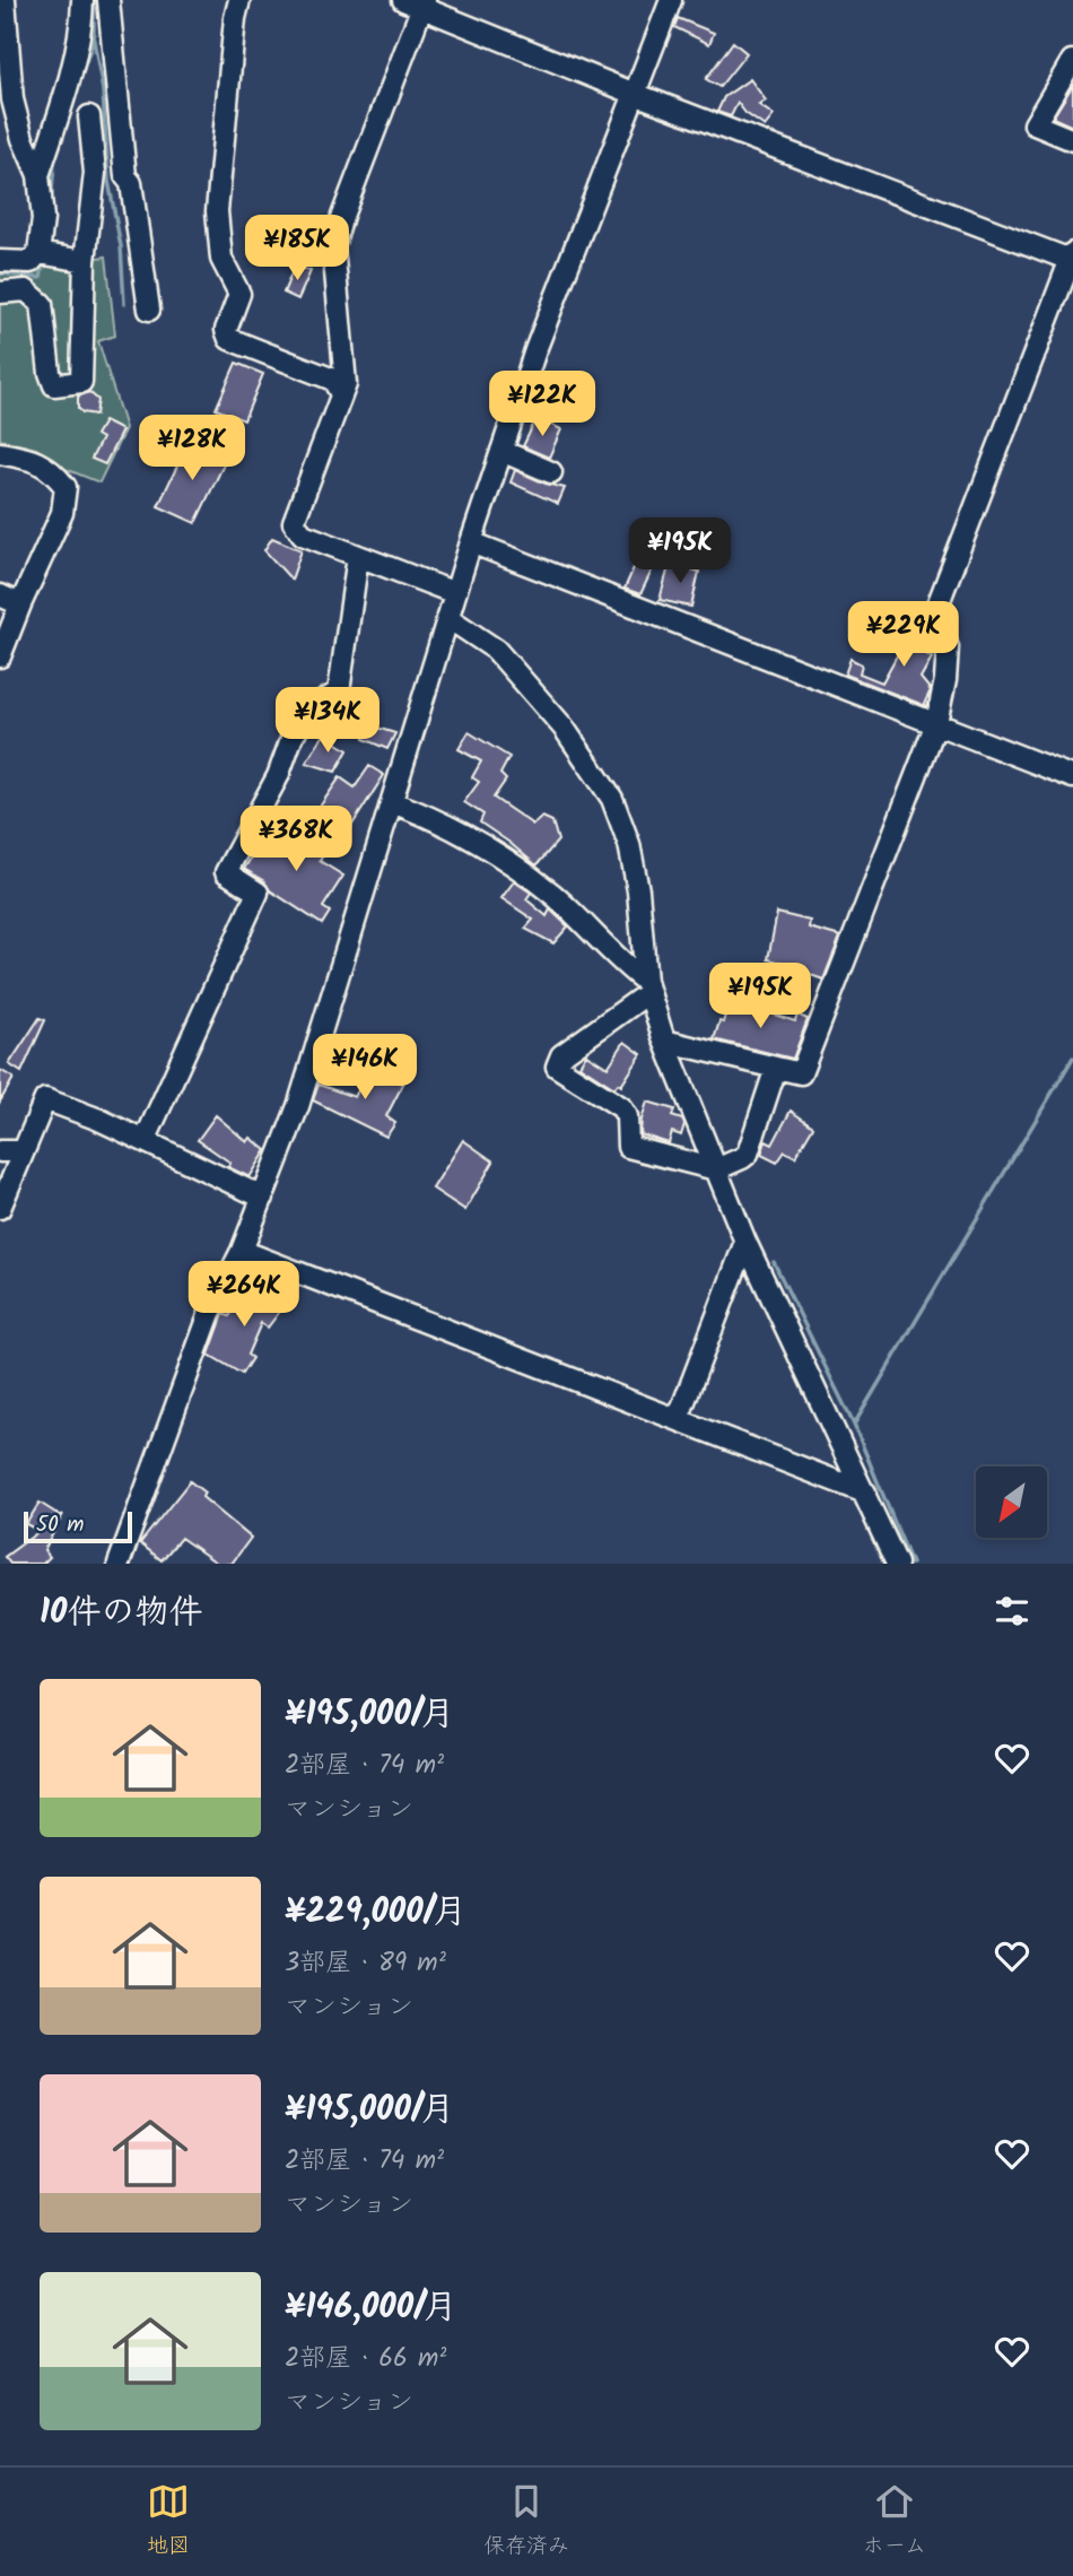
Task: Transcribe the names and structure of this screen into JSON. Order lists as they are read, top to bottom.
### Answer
{
  "scale_bar": "50 m",
  "north": "bottom left",
  "page": {
    "price": [
      "¥185K",
      "¥122K",
      "¥128K",
      "¥195K",
      "¥229K",
      "¥134K",
      "¥368K",
      "¥195K",
      "¥146K",
      "¥264K"
    ],
    "scale": "50 m",
    "heading": "10件の物件",
    "list": [
      {
        "name": "¥195,000/月",
        "note": "2部屋 · 74 m² · マンション"
      },
      {
        "name": "¥229,000/月",
        "note": "3部屋 · 89 m² · マンション"
      },
      {
        "name": "¥195,000/月",
        "note": "2部屋 · 74 m² · マンション"
      },
      {
        "name": "¥146,000/月",
        "note": "2部屋 · 66 m² · マンション"
      }
    ],
    "tabs": ["地図", "保存済み", "ホーム"]
  }
}
